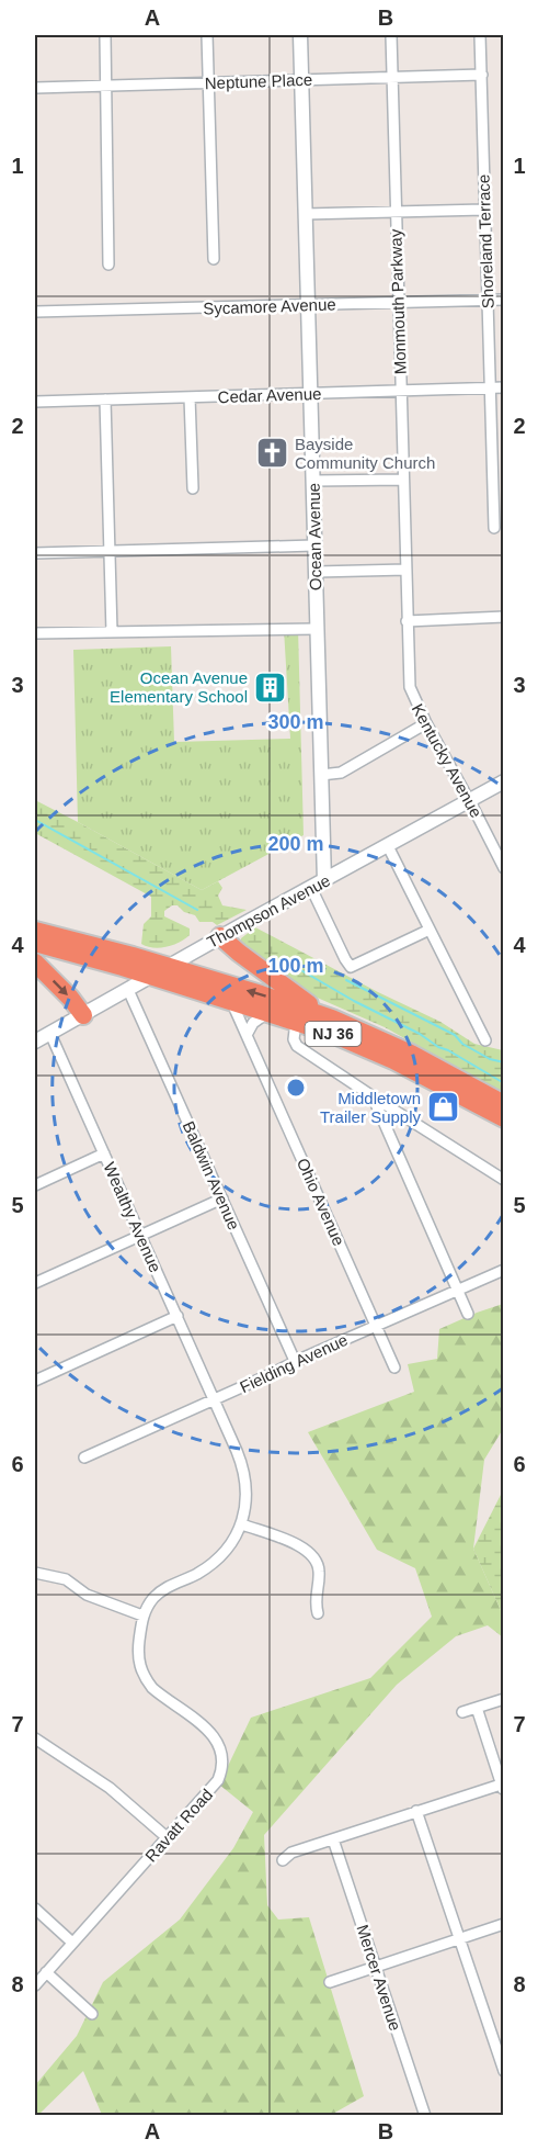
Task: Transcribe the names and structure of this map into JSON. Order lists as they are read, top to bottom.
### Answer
{
  "streets": {
    "highway": ["NJ 36"],
    "street": [
      "Neptune Place",
      "Shoreland Terrace",
      "Monmouth Parkway",
      "Sycamore Avenue",
      "Cedar Avenue",
      "Ocean Avenue",
      "Kentucky Avenue",
      "Thompson Avenue",
      "Baldwin Avenue",
      "Ohio Avenue",
      "Wealthy Avenue",
      "Fielding Avenue",
      "Ravatt Road",
      "Mercer Avenue"
    ]
  },
  "crossings": [
    ["Neptune Place", "Shoreland Terrace"],
    ["Neptune Place", "Monmouth Parkway"],
    ["Neptune Place", "Ocean Avenue"],
    ["Shoreland Terrace", "Sycamore Avenue"],
    ["Shoreland Terrace", "Cedar Avenue"],
    ["Monmouth Parkway", "Sycamore Avenue"],
    ["Monmouth Parkway", "Cedar Avenue"],
    ["Monmouth Parkway", "Kentucky Avenue"],
    ["Sycamore Avenue", "Ocean Avenue"],
    ["Cedar Avenue", "Ocean Avenue"],
    ["Ocean Avenue", "Thompson Avenue"],
    ["Kentucky Avenue", "Thompson Avenue"],
    ["Thompson Avenue", "NJ 36"],
    ["Thompson Avenue", "Baldwin Avenue"],
    ["Thompson Avenue", "Wealthy Avenue"],
    ["NJ 36", "Ohio Avenue"],
    ["Baldwin Avenue", "Fielding Avenue"],
    ["Ohio Avenue", "Fielding Avenue"],
    ["Wealthy Avenue", "Fielding Avenue"]
  ],
  "places": {
    "church": ["Bayside Community Church"],
    "building": ["Ocean Avenue Elementary School"],
    "shop": ["Middletown Trailer Supply"]
  },
  "grid": {
    "columns": ["A", "B"],
    "rows": [
      "1",
      "2",
      "3",
      "4",
      "5",
      "6",
      "7",
      "8"
    ]
  },
  "rings": ["300 m", "200 m", "100 m"]
}
